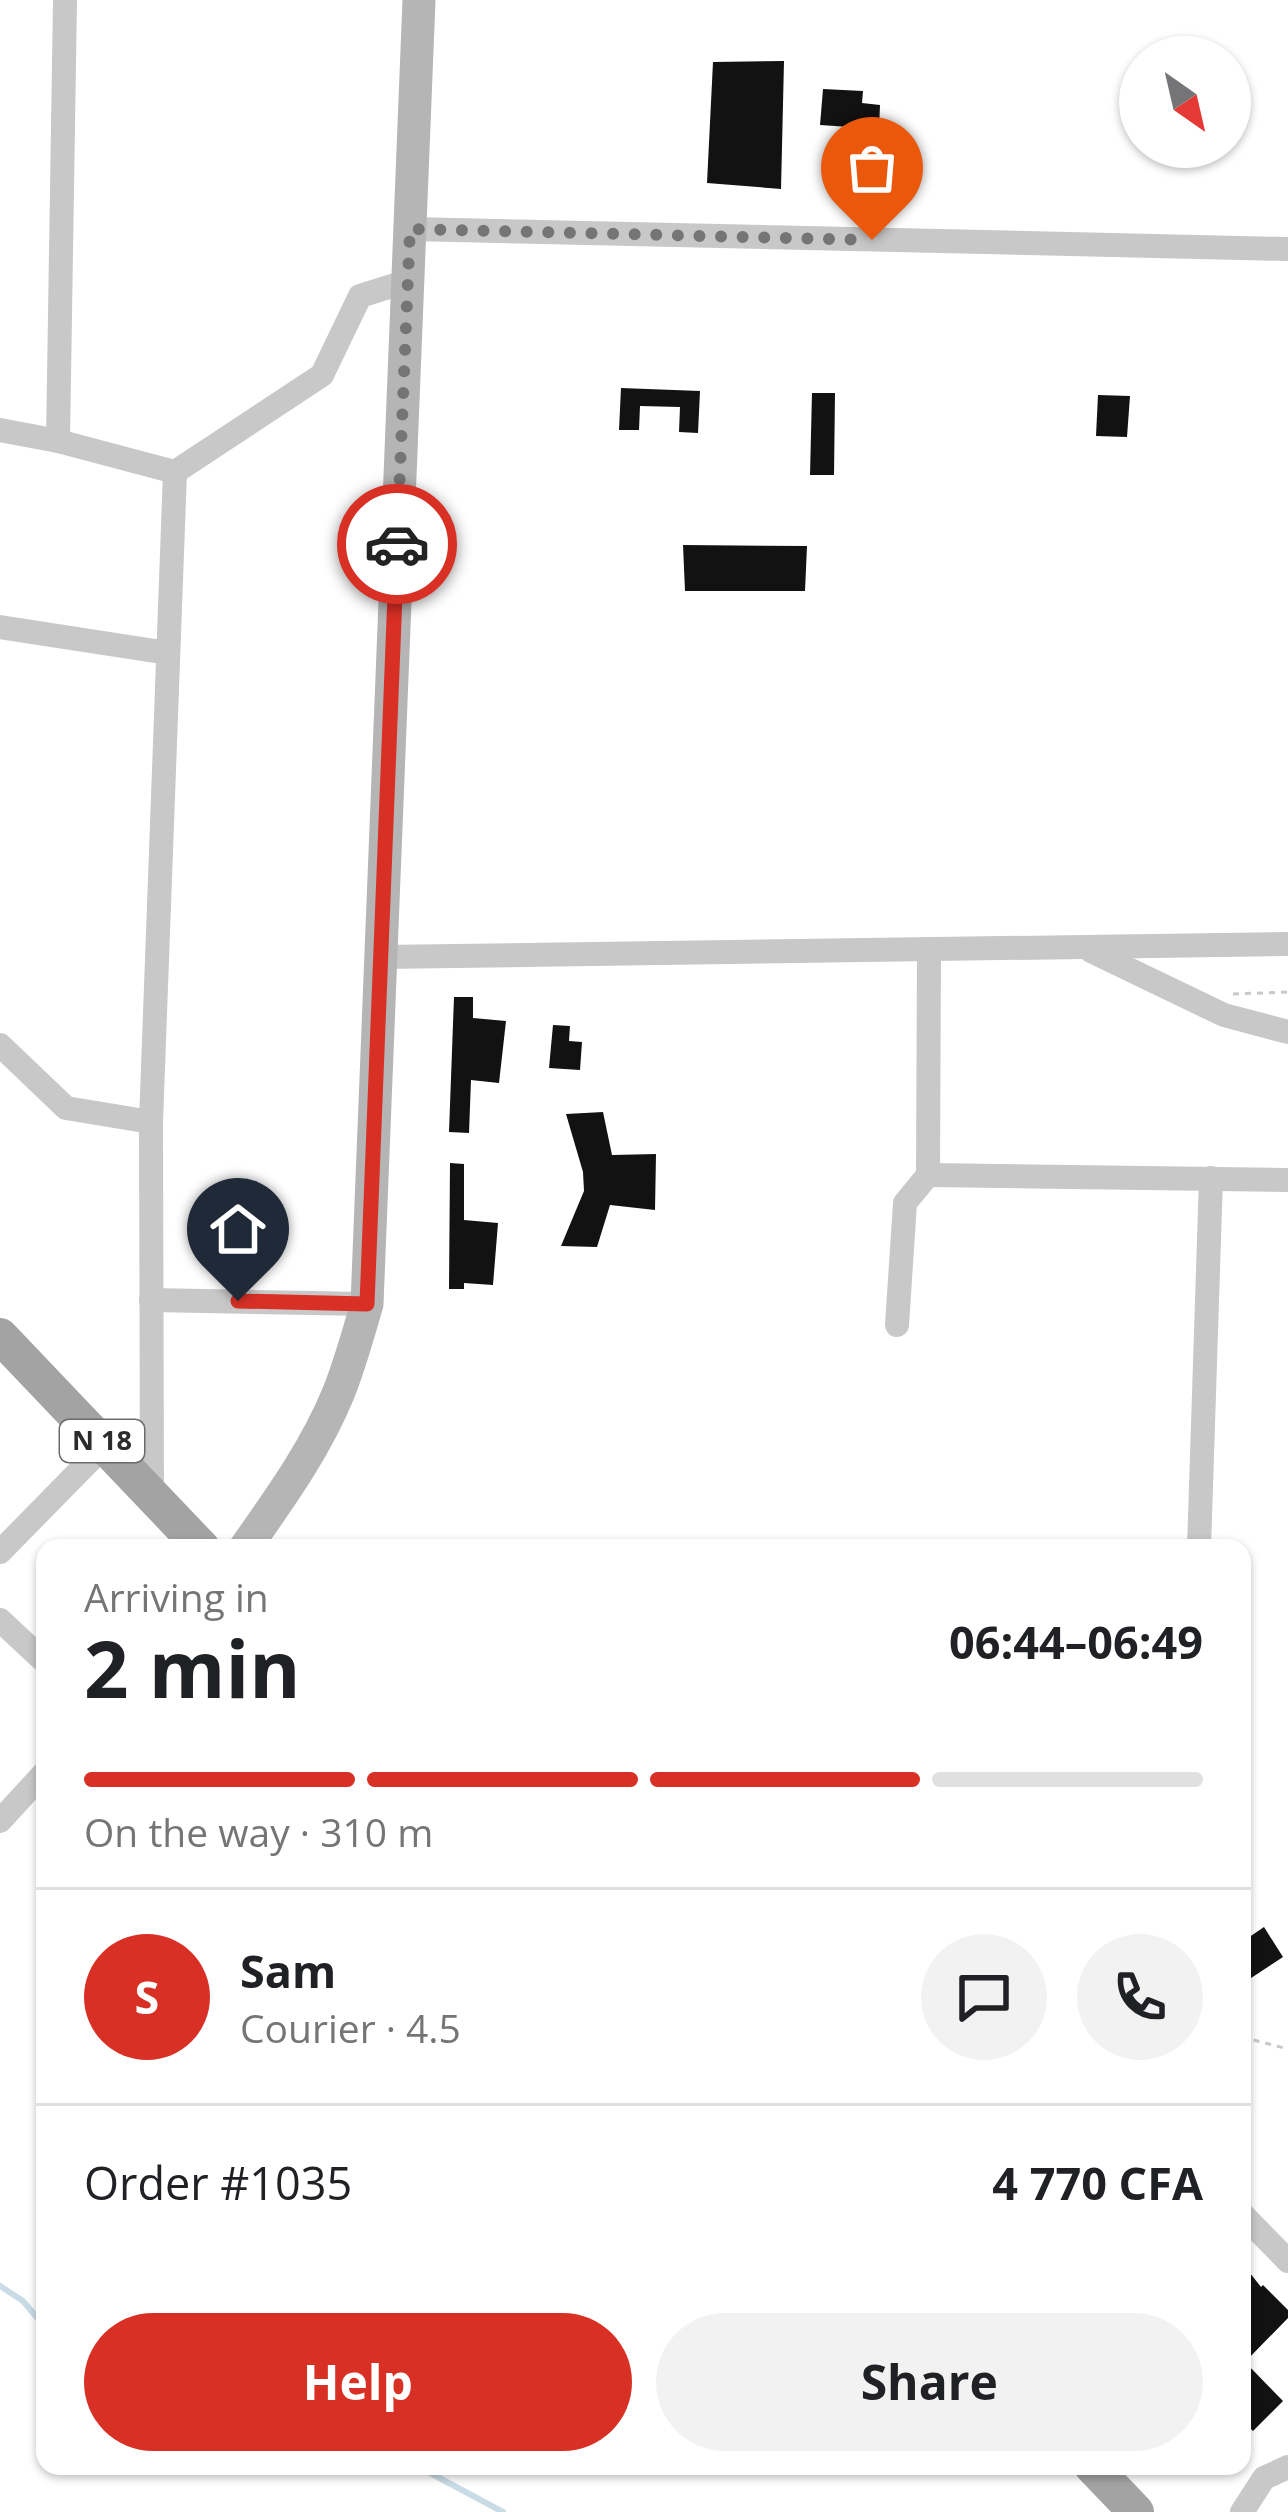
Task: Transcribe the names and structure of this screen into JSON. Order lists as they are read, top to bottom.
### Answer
{
  "streets": {
    "main road": ["N 18"]
  },
  "north": "bottom right",
  "page": {
    "heading": ["2 min", "Arriving in", "06:44–06:49"],
    "panel": [
      "Sam",
      "Courier · 4.5",
      "Order #1035",
      "4 770 CFA"
    ],
    "bar": "On the way · 310 m",
    "round": "S",
    "buttons": ["Help", "Share"]
  }
}
